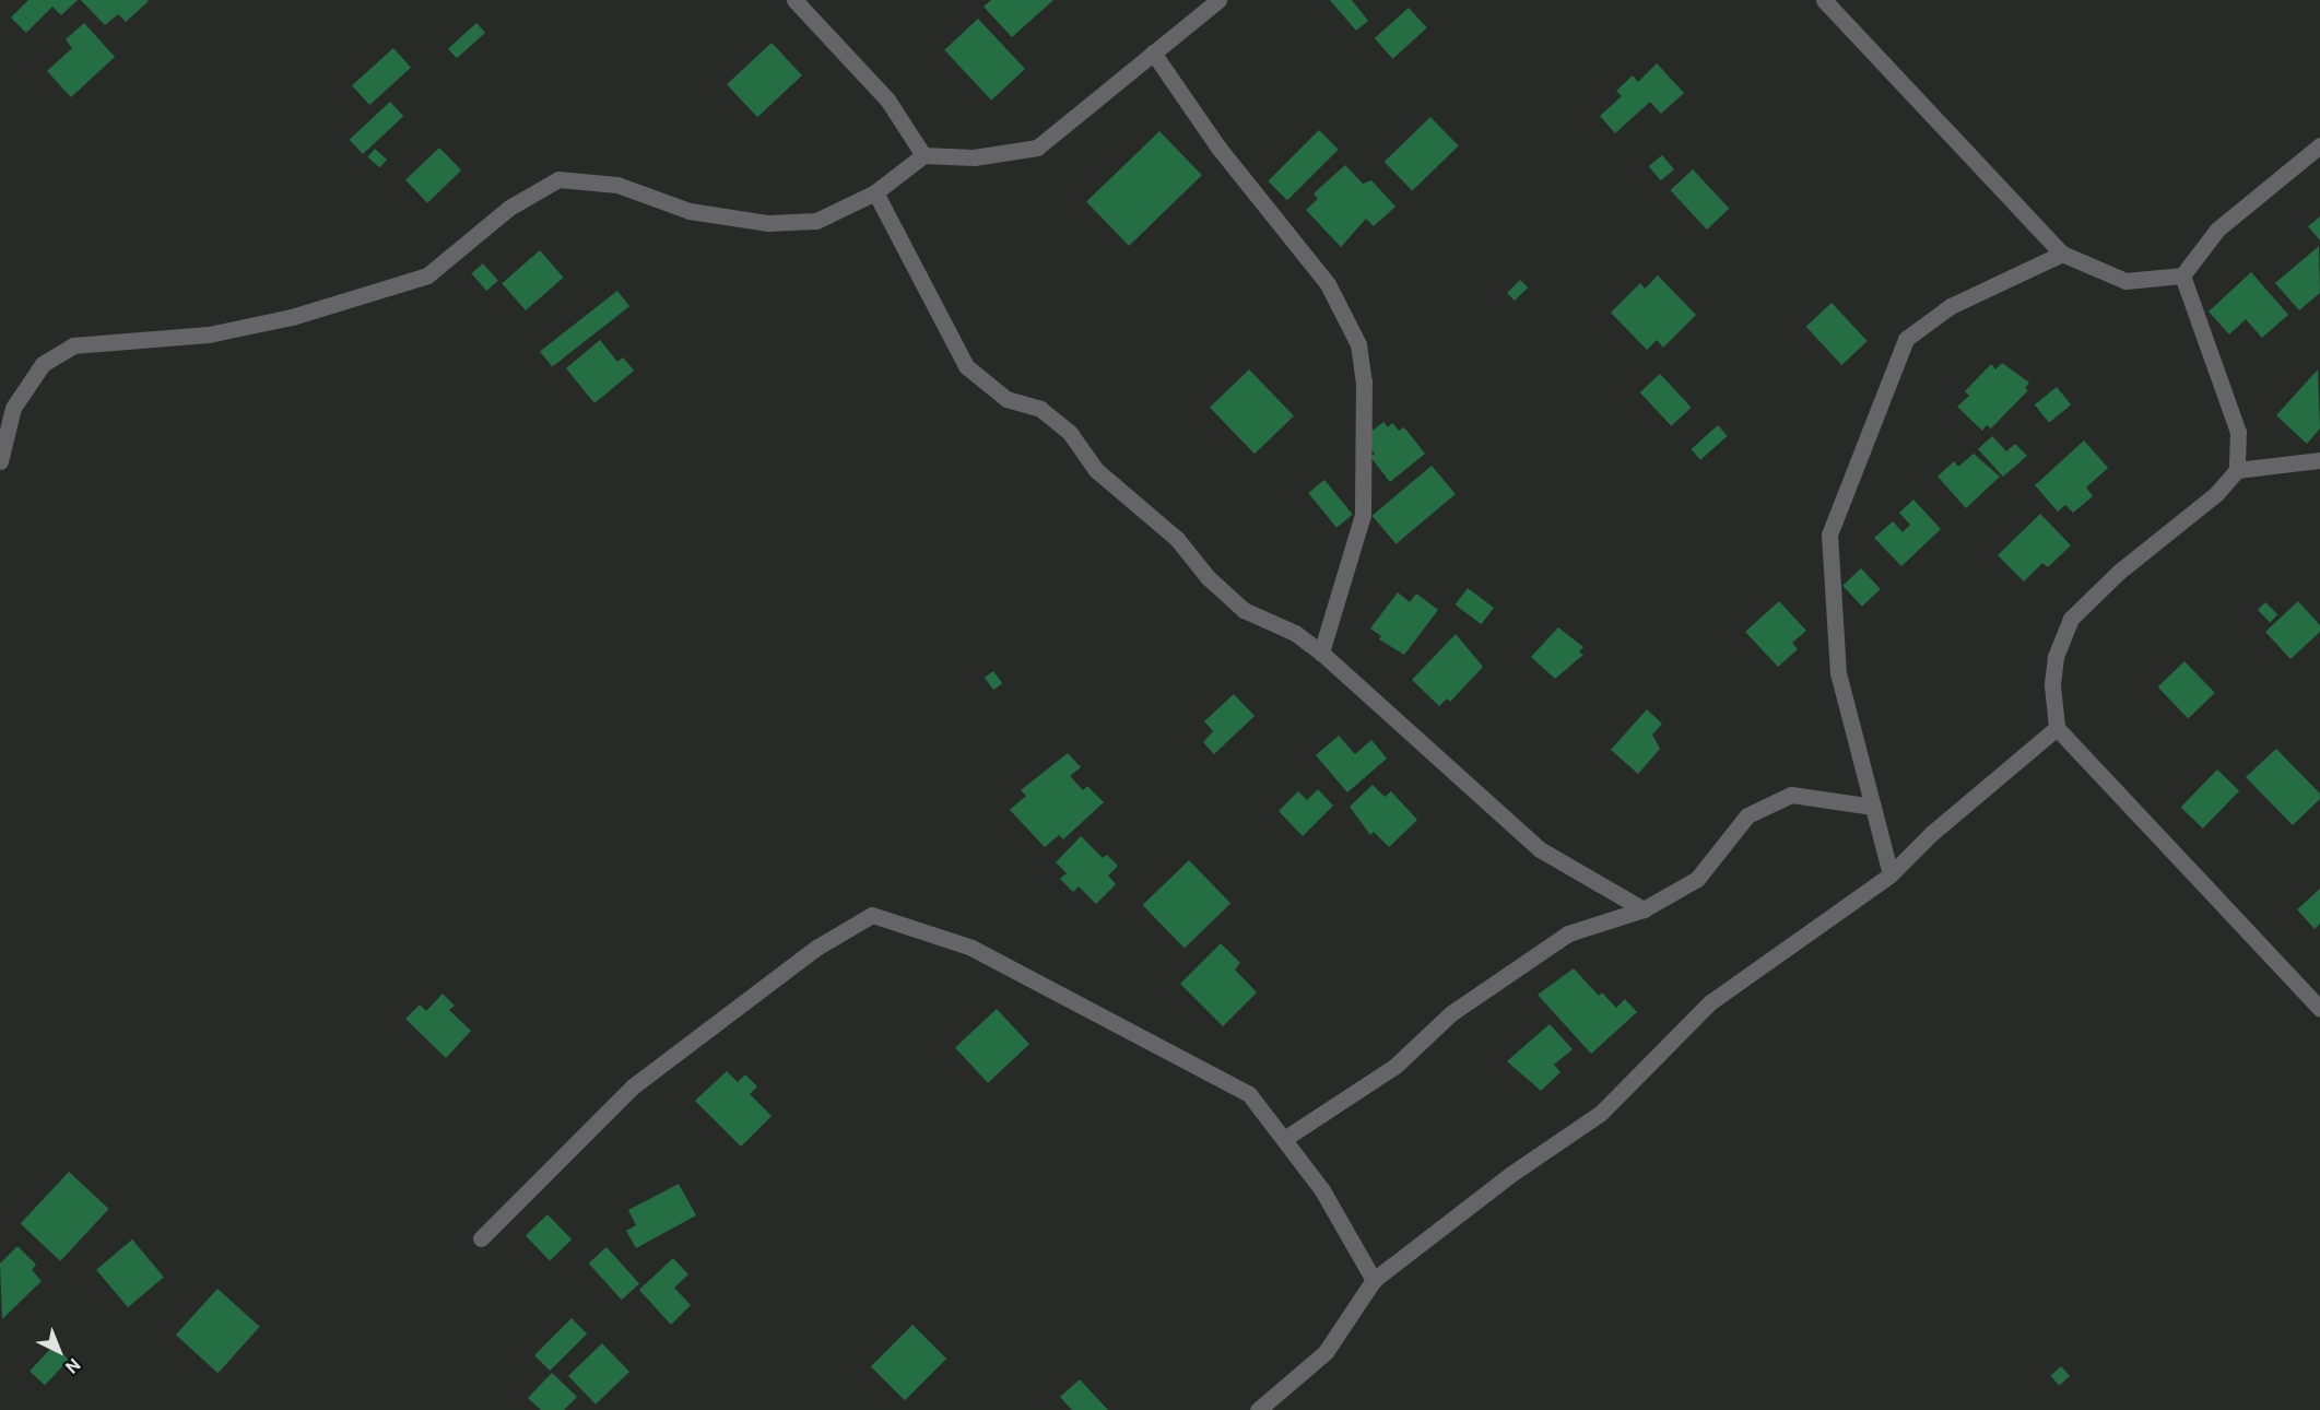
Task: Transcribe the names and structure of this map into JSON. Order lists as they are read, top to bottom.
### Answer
{
  "north": "bottom right"
}
